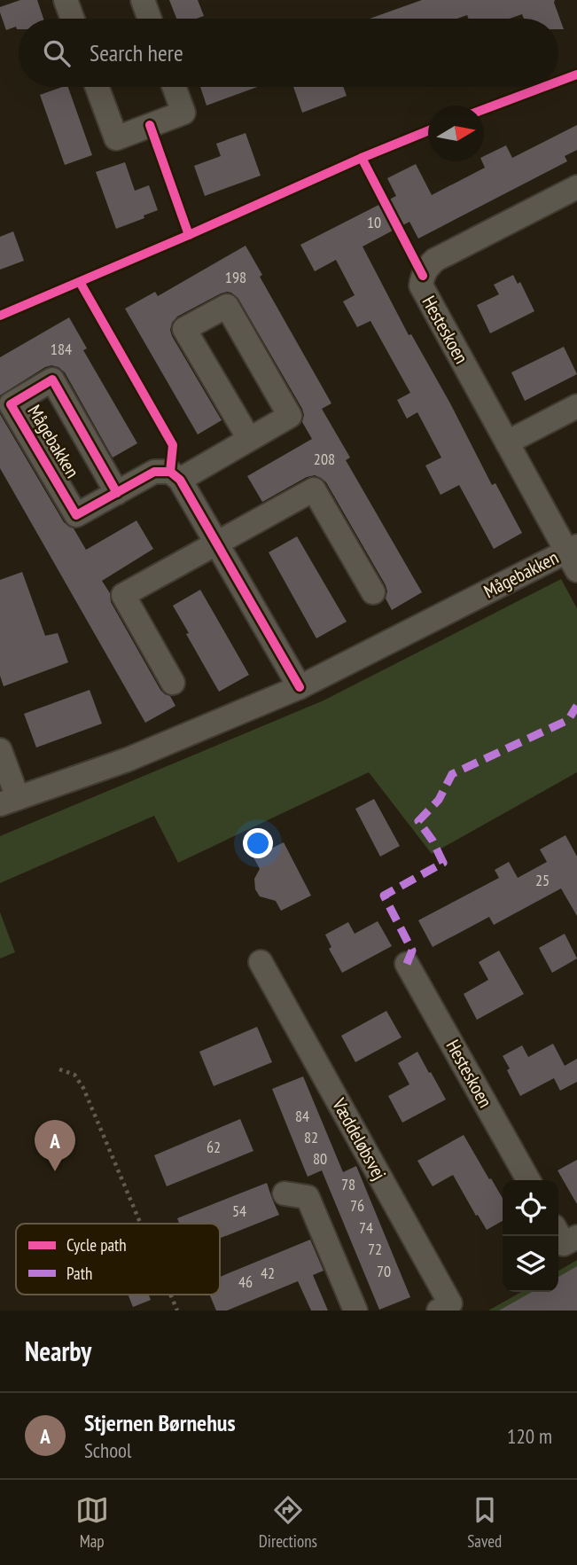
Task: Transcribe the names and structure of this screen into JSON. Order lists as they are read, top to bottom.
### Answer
{
  "streets": {
    "street": ["Hesteskoen", "Mågebakken", "Væddeløbsvej"]
  },
  "crossings": [
    ["Hesteskoen", "Mågebakken"]
  ],
  "house_numbers": [
    "10",
    "198",
    "184",
    "208",
    "25",
    "84",
    "82",
    "62",
    "80",
    "78",
    "76",
    "54",
    "74",
    "72",
    "70",
    "42",
    "46"
  ],
  "legend": ["Cycle path", "Path"],
  "north": "right",
  "page": {
    "search": "Search here",
    "pins": "A",
    "heading": "Nearby",
    "list": [
      {
        "mark": "A",
        "name": "Stjernen Børnehus",
        "note": "School",
        "value": "120 m"
      }
    ],
    "nav": ["Map", "Directions", "Saved"]
  }
}
